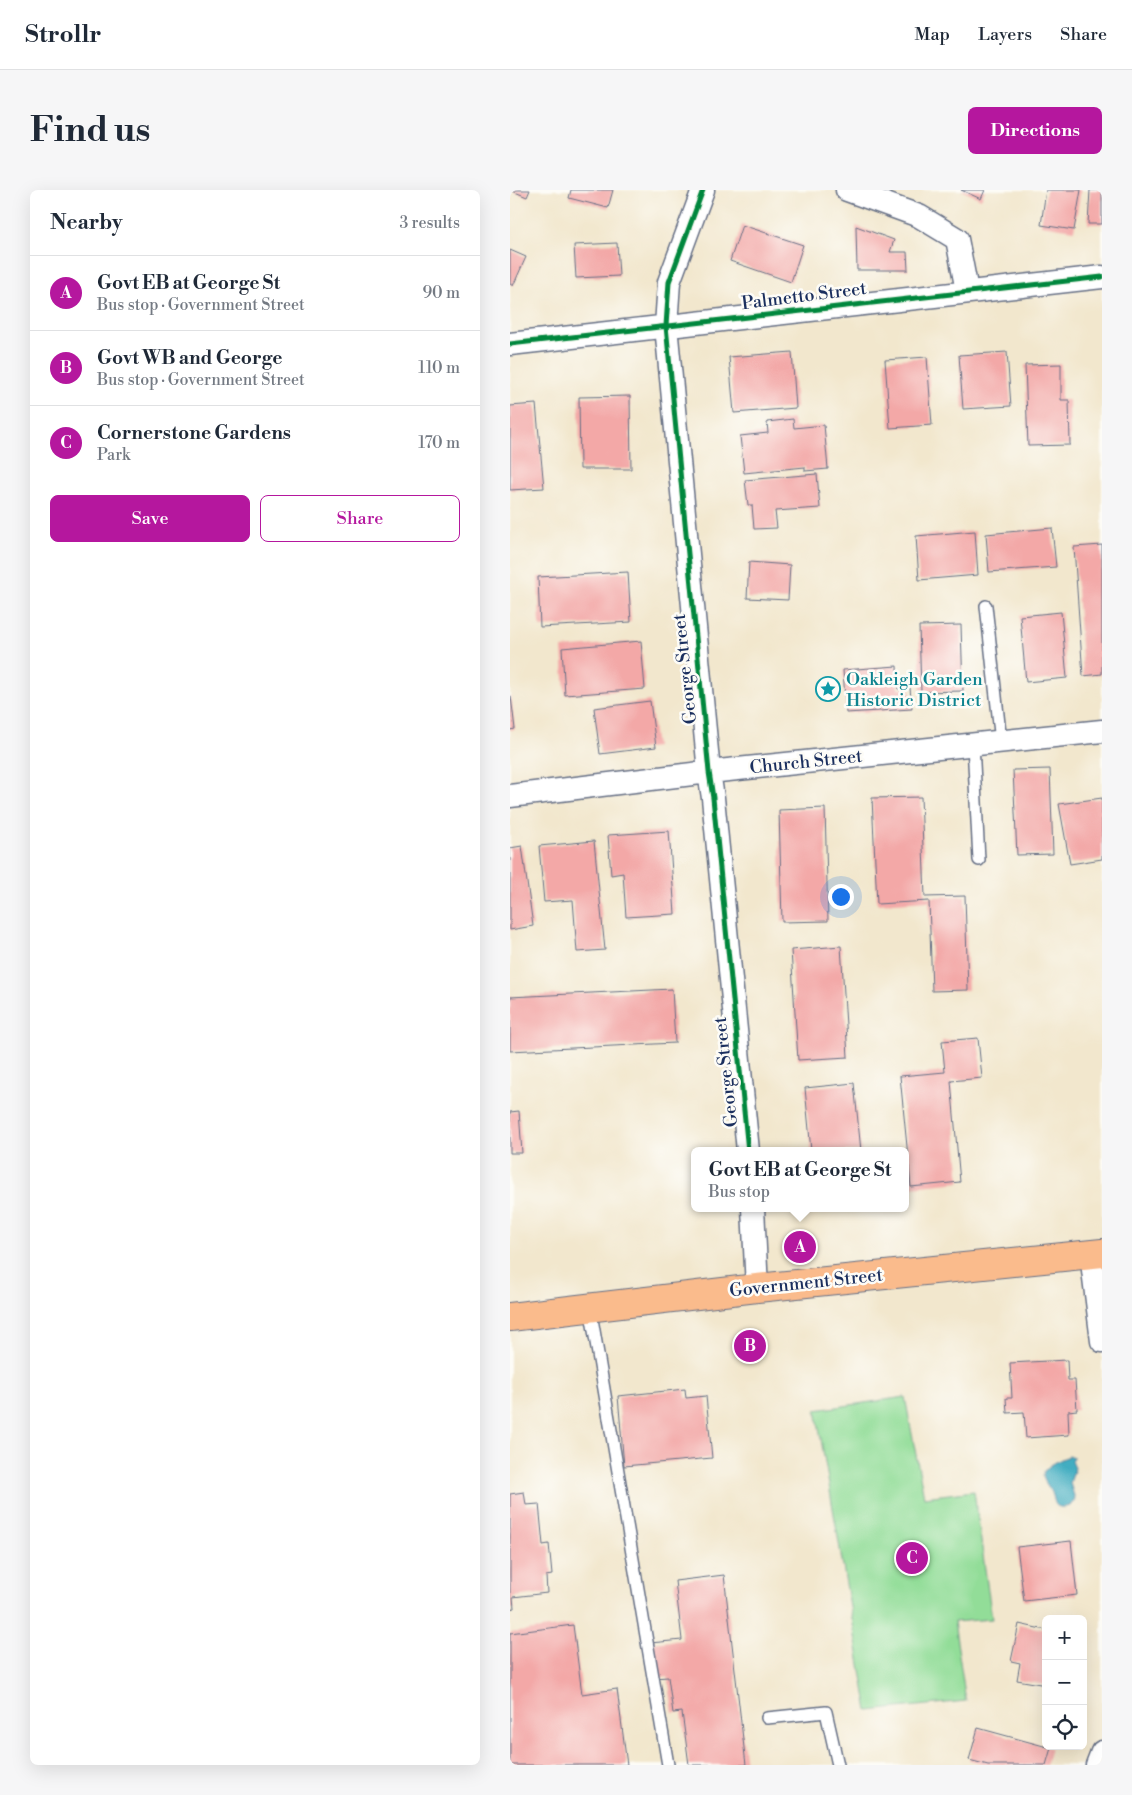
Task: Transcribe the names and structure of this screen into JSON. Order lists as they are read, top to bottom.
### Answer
{
  "streets": {
    "main road": ["Government Street"],
    "street": ["Palmetto Street", "George Street", "Church Street"]
  },
  "crossings": [
    ["Palmetto Street", "George Street"],
    ["George Street", "Church Street"]
  ],
  "places": {
    "place": ["Oakleigh Garden Historic District"]
  },
  "page": {
    "header": "Strollr",
    "nav": ["Map", "Layers", "Share"],
    "buttons": [
      "Directions",
      ["Save", "Share"]
    ],
    "title": "Find us",
    "heading": ["Nearby", "3 results"],
    "list": [
      {
        "mark": "A",
        "name": "Govt EB at George St",
        "note": "Bus stop · Government Street",
        "value": "90 m"
      },
      {
        "mark": "B",
        "name": "Govt WB and George",
        "note": "Bus stop · Government Street",
        "value": "110 m"
      },
      {
        "mark": "C",
        "name": "Cornerstone Gardens",
        "note": "Park",
        "value": "170 m"
      }
    ],
    "popup": ["Govt EB at George St", "Bus stop"],
    "pins": ["A", "B", "C"],
    "map_buttons": ["+", "−"]
  }
}
